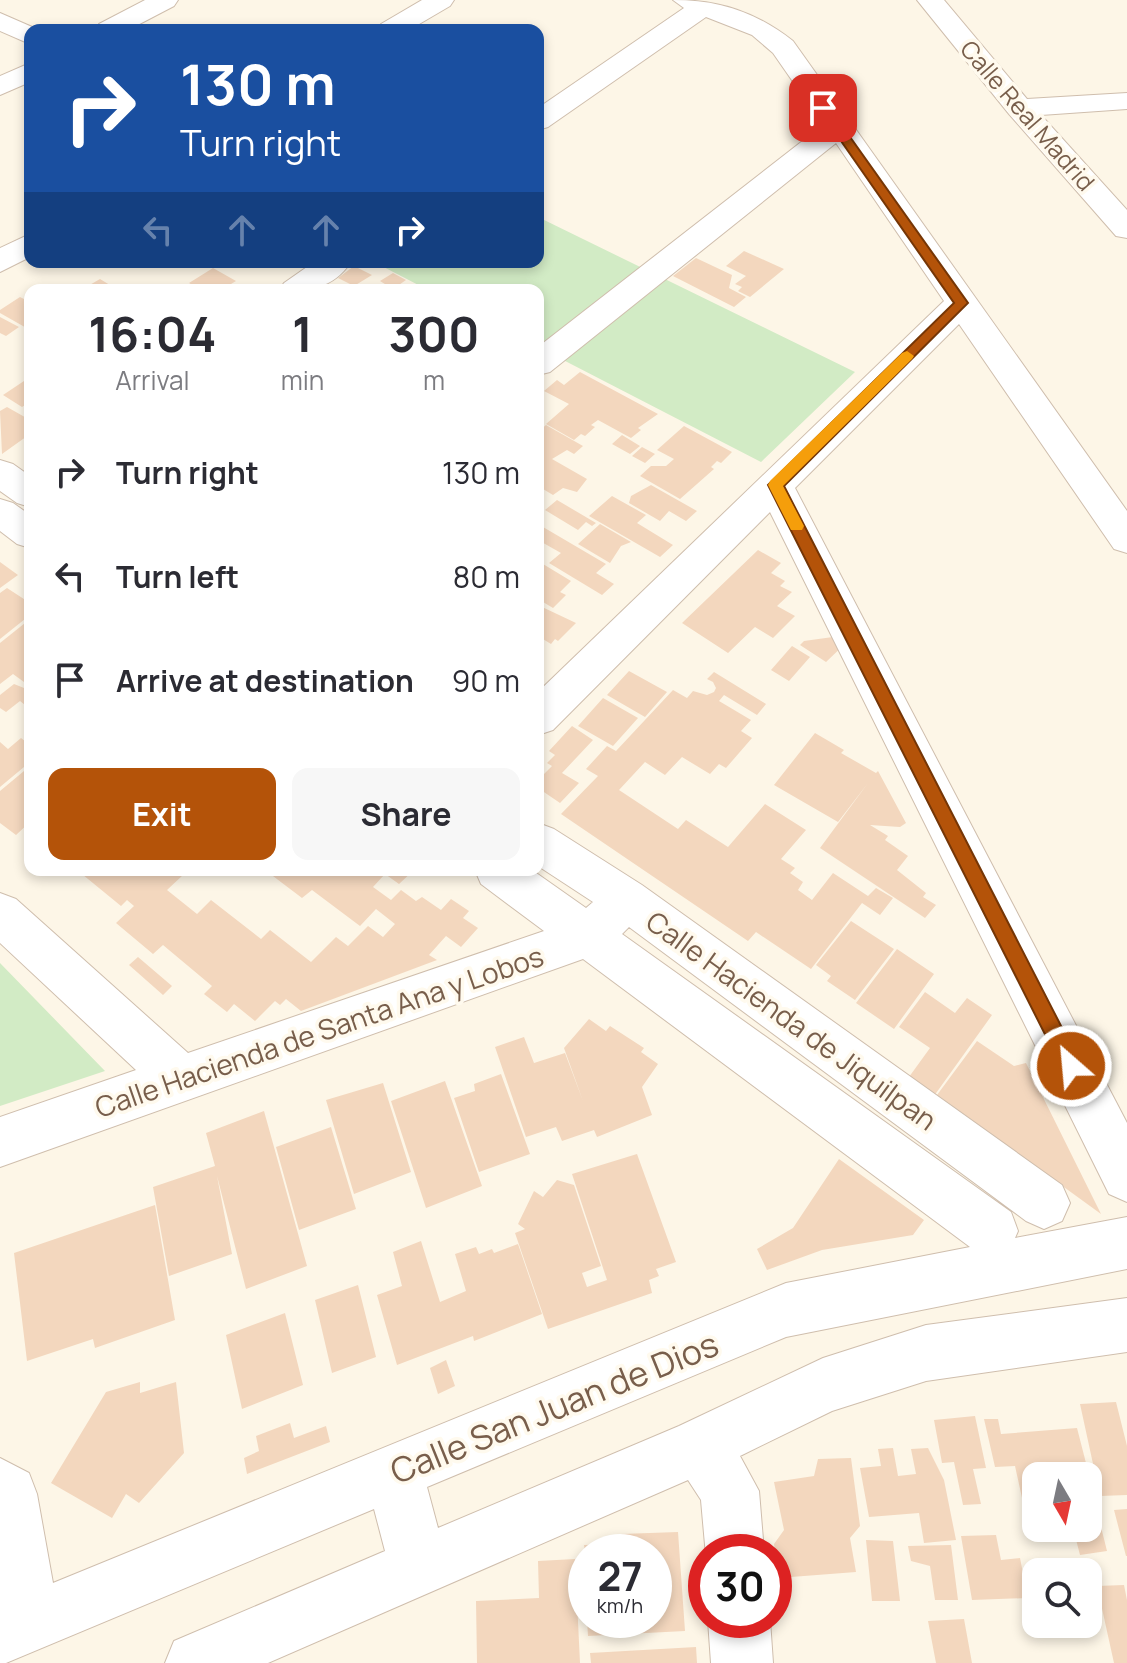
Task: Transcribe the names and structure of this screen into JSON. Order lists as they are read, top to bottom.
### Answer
{
  "streets": {
    "street": [
      "Calle Real Madrid",
      "Calle Hacienda de Jiquilpan",
      "Calle Hacienda de Santa Ana y Lobos",
      "Calle San Juan de Dios"
    ]
  },
  "crossings": [
    ["Calle Hacienda de Jiquilpan", "Calle Hacienda de Santa Ana y Lobos"]
  ],
  "north": "bottom",
  "page": {
    "turn": ["130 m", "Turn right"],
    "eta": [
      "16:04",
      "Arrival",
      "1",
      "min",
      "300",
      "m"
    ],
    "list": [
      {
        "name": "Turn right",
        "value": "130 m"
      },
      {
        "name": "Turn left",
        "value": "80 m"
      },
      {
        "name": "Arrive at destination",
        "value": "90 m"
      }
    ],
    "buttons": ["Exit", "Share"],
    "speed": "27 km/h",
    "limit": "30"
  }
}
